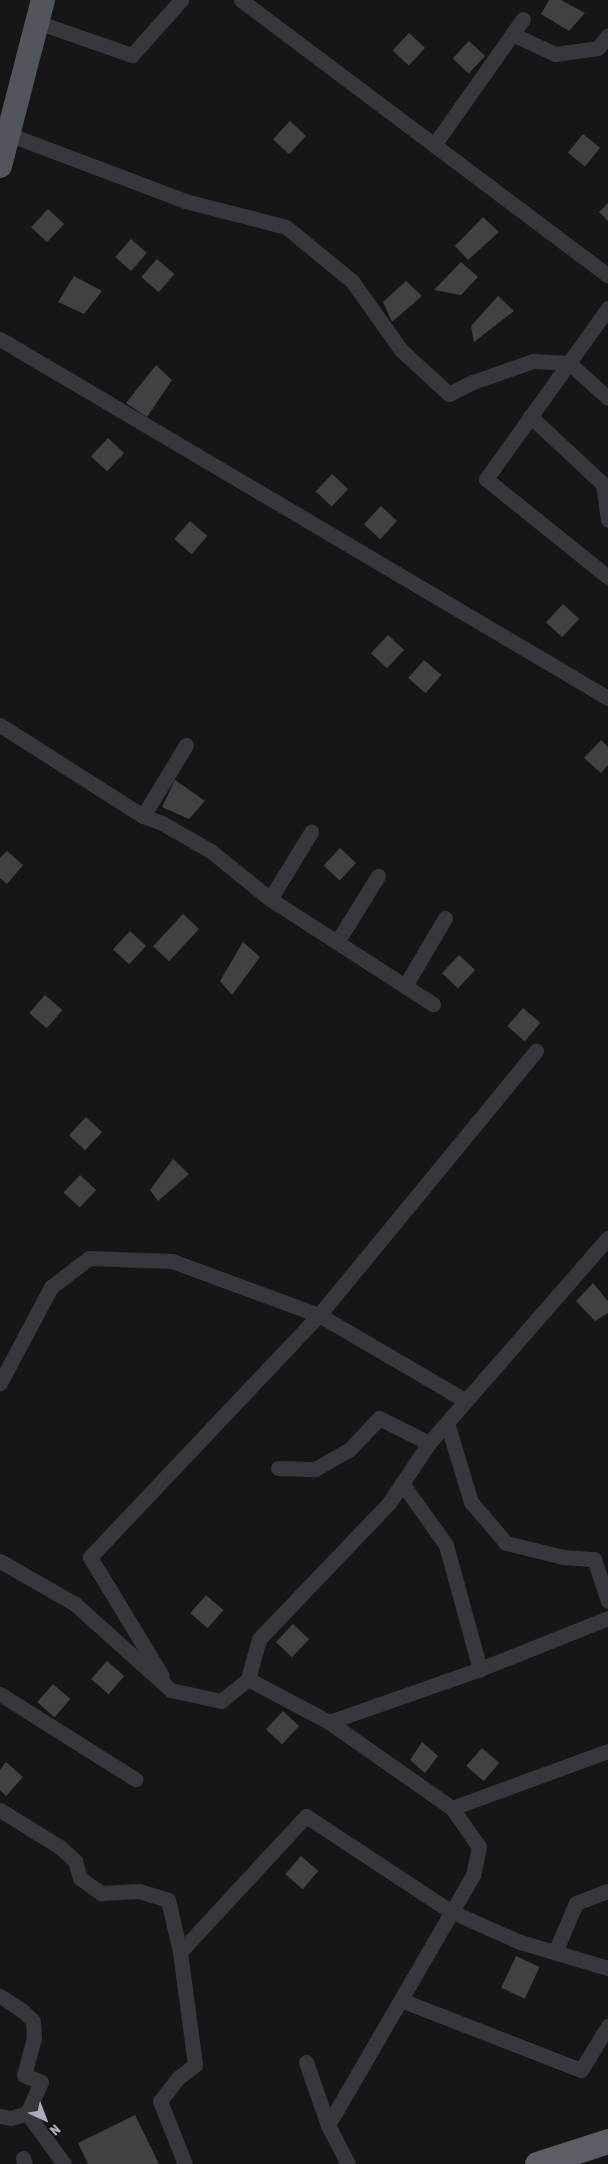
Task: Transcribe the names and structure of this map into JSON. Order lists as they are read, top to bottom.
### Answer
{
  "north": "bottom right"
}
